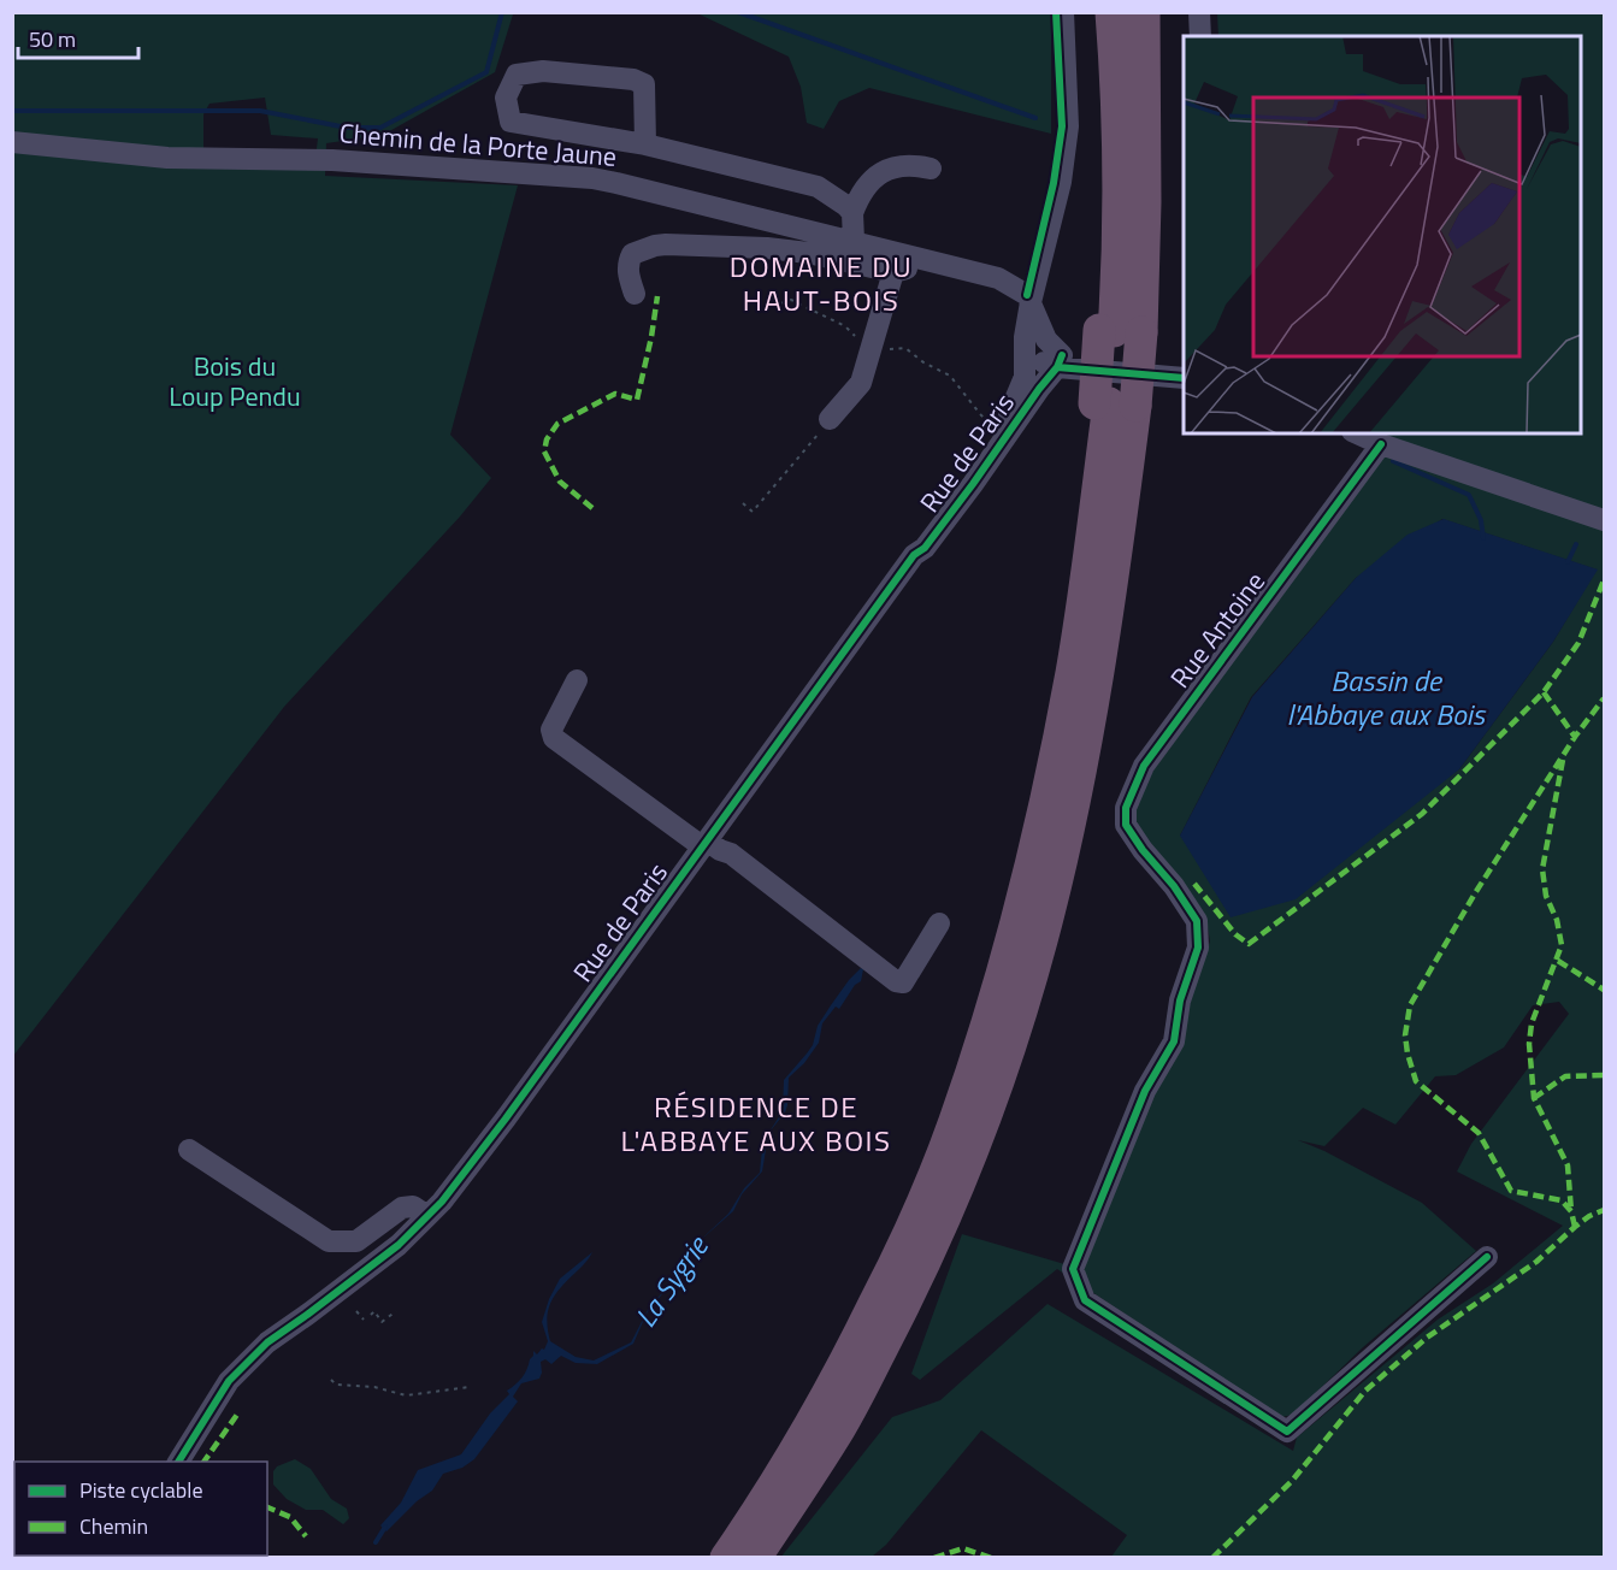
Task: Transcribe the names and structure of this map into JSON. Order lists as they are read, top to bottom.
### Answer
{
  "streets": {
    "street": ["Chemin de la Porte Jaune", "Rue de Paris", "Rue Antoine"]
  },
  "crossings": [
    ["Chemin de la Porte Jaune", "Rue de Paris"]
  ],
  "districts": ["DOMAINE DU HAUT-BOIS", "RÉSIDENCE DE L'ABBAYE AUX BOIS"],
  "water": ["Bassin de l'Abbaye aux Bois", "La Sygrie"],
  "parks": ["Bois du Loup Pendu"],
  "legend": ["Piste cyclable", "Chemin"],
  "scale_bar": "50 m"
}
